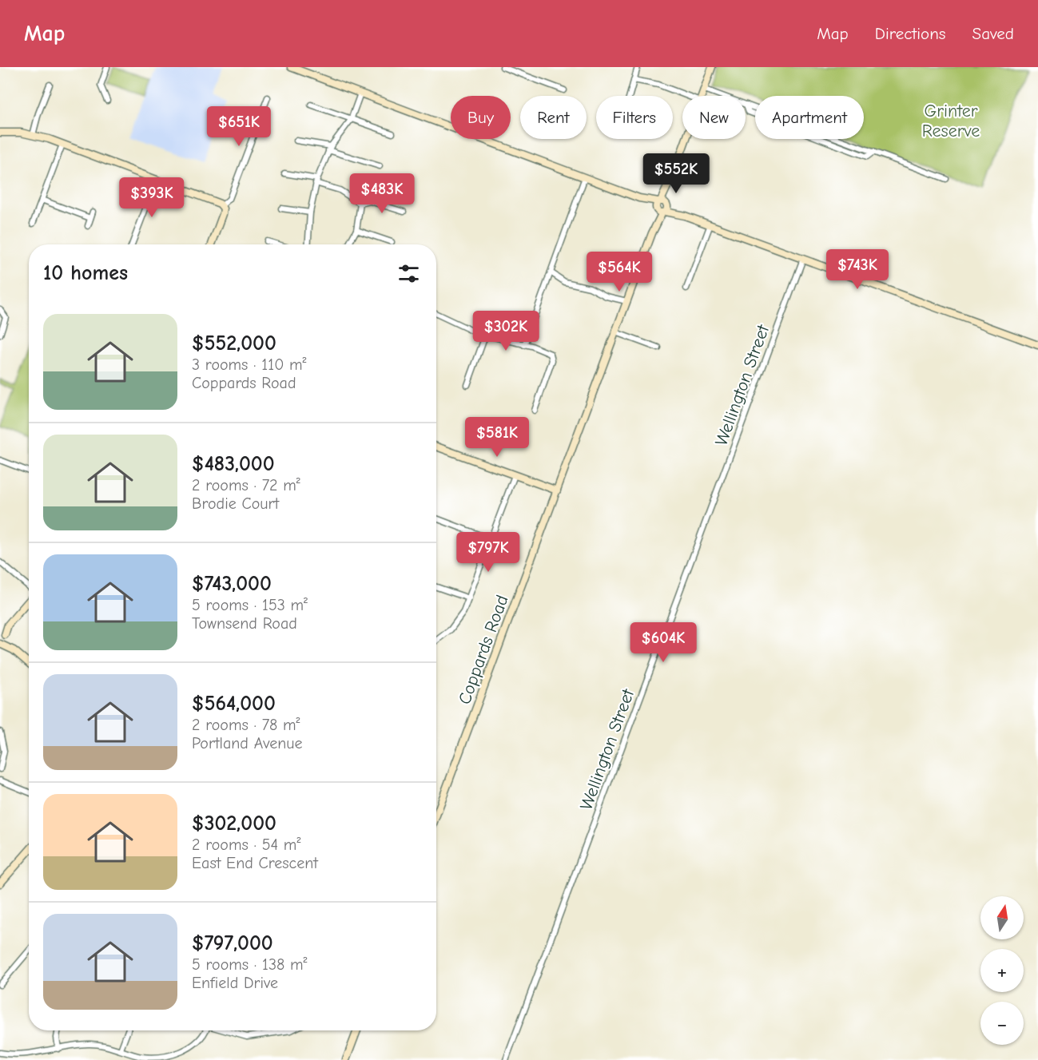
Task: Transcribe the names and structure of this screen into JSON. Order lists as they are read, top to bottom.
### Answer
{
  "streets": {
    "street": ["Wellington Street", "Coppards Road"]
  },
  "parks": ["Grinter Reserve"],
  "north": "top",
  "page": {
    "header": "Map",
    "nav": ["Map", "Directions", "Saved"],
    "chip": [
      "Buy",
      "Rent",
      "Filters",
      "New",
      "Apartment"
    ],
    "price": [
      "$651K",
      "$552K",
      "$483K",
      "$393K",
      "$743K",
      "$564K",
      "$302K",
      "$581K",
      "$797K",
      "$604K"
    ],
    "heading": "10 homes",
    "list": [
      {
        "name": "$552,000",
        "note": "3 rooms · 110 m² · Coppards Road"
      },
      {
        "name": "$483,000",
        "note": "2 rooms · 72 m² · Brodie Court"
      },
      {
        "name": "$743,000",
        "note": "5 rooms · 153 m² · Townsend Road"
      },
      {
        "name": "$564,000",
        "note": "2 rooms · 78 m² · Portland Avenue"
      },
      {
        "name": "$302,000",
        "note": "2 rooms · 54 m² · East End Crescent"
      },
      {
        "name": "$797,000",
        "note": "5 rooms · 138 m² · Enfield Drive"
      }
    ],
    "map_buttons": ["+", "−"]
  }
}
